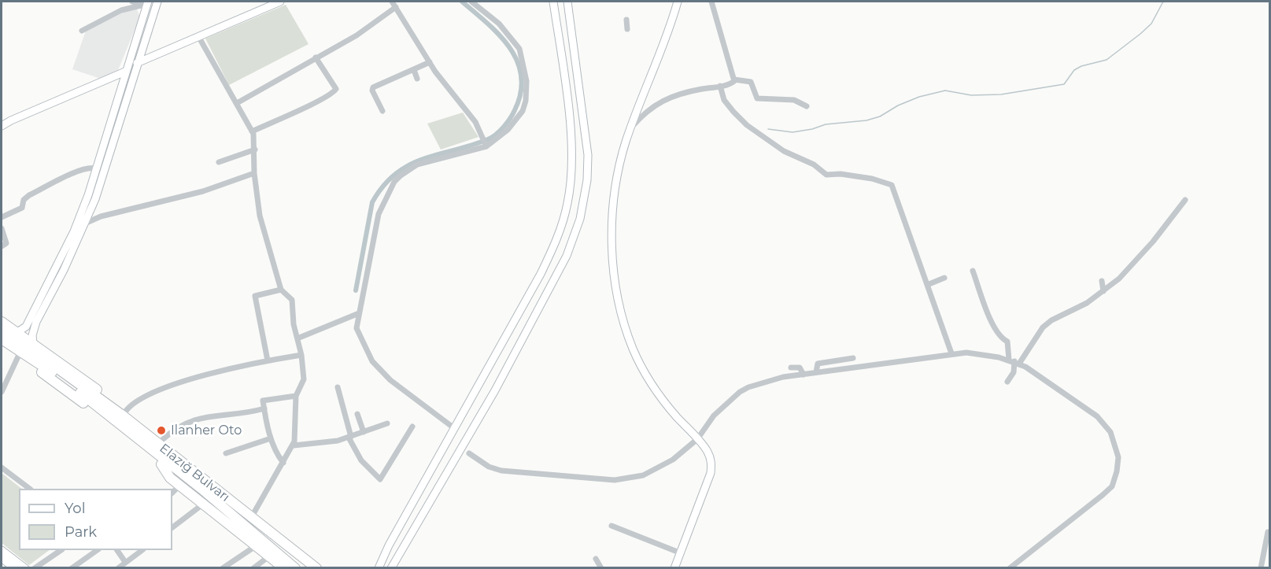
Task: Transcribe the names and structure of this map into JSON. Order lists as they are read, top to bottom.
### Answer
{
  "streets": {
    "highway": ["Elazığ Bulvarı"]
  },
  "places": ["Ilanher Oto"],
  "legend": ["Yol", "Park"]
}
